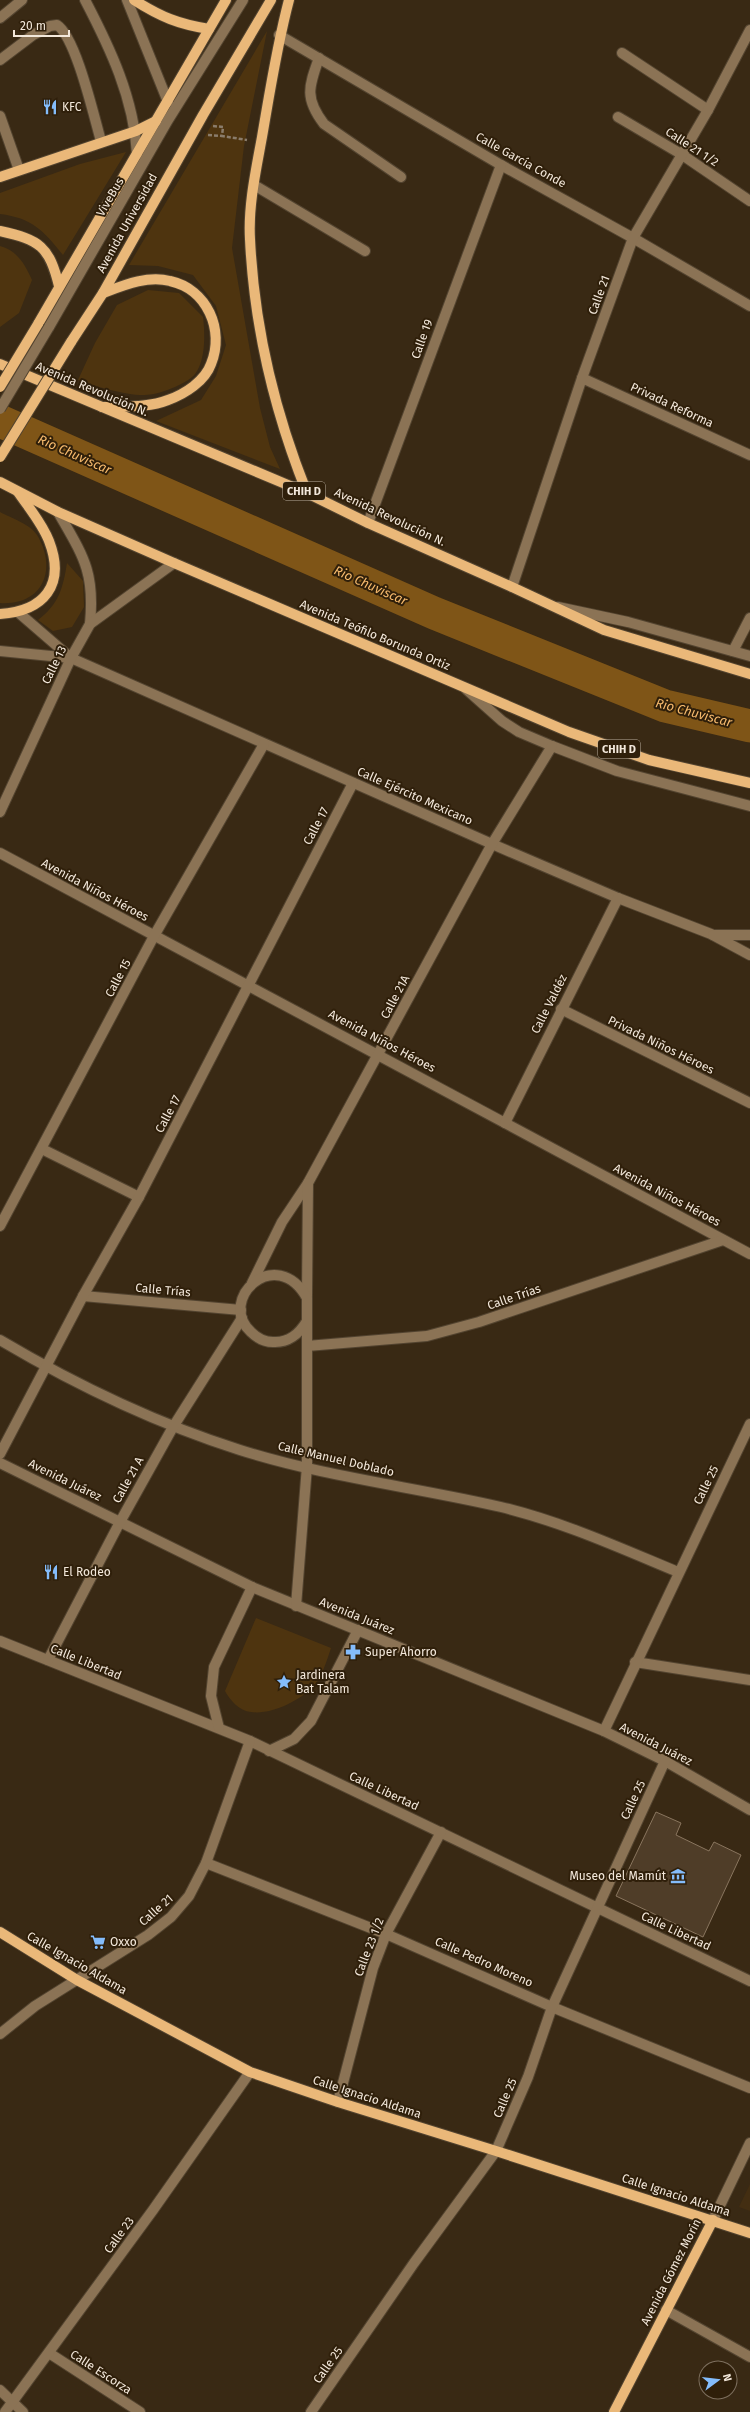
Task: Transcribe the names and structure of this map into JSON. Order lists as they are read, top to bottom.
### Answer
{
  "streets": {
    "main road": [
      "Avenida Universidad",
      "Avenida Revolución N.",
      "CHIH D",
      "Avenida Teófilo Borunda Ortiz",
      "Calle Ignacio Aldama",
      "Avenida Gómez Morín"
    ],
    "street": [
      "Calle 21 1/2",
      "Calle García Conde",
      "ViveBus",
      "Calle 21",
      "Calle 19",
      "Privada Reforma",
      "Calle 13",
      "Calle Ejército Mexicano",
      "Calle 17",
      "Avenida Niños Héroes",
      "Calle 15",
      "Calle 21A",
      "Calle Valdéz",
      "Privada Niños Héroes",
      "Calle Trías",
      "Calle Manuel Doblado",
      "Avenida Juárez",
      "Calle 21 A",
      "Calle 25",
      "Calle Libertad",
      "Calle 23 1/2",
      "Calle Pedro Moreno",
      "Calle 23",
      "Calle Escorza"
    ]
  },
  "crossings": [
    ["Calle 21 1/2", "Calle 21"],
    ["Calle García Conde", "Calle 21"],
    ["Calle García Conde", "Calle 19"],
    ["Calle 21", "Avenida Revolución N."],
    ["Calle 21", "Privada Reforma"],
    ["Calle 21", "Calle Libertad"],
    ["Calle 21", "Calle Pedro Moreno"],
    ["Calle 21", "Calle Ignacio Aldama"],
    ["Calle 19", "Avenida Revolución N."],
    ["Avenida Teófilo Borunda Ortiz", "Calle 13"],
    ["Calle 13", "Calle Ejército Mexicano"],
    ["Calle Ejército Mexicano", "Calle 17"],
    ["Calle Ejército Mexicano", "Calle 15"],
    ["Calle Ejército Mexicano", "Calle 21A"],
    ["Calle Ejército Mexicano", "Calle Valdéz"],
    ["Calle 17", "Avenida Niños Héroes"],
    ["Calle 17", "Calle Trías"],
    ["Calle 17", "Calle Manuel Doblado"],
    ["Avenida Niños Héroes", "Calle 15"],
    ["Avenida Niños Héroes", "Calle 21A"],
    ["Avenida Niños Héroes", "Calle Valdéz"],
    ["Avenida Niños Héroes", "Calle Trías"],
    ["Calle 21A", "Calle Trías"],
    ["Calle 21A", "Calle 21 A"],
    ["Calle Valdéz", "Privada Niños Héroes"],
    ["Calle Trías", "Calle 21 A"],
    ["Calle Manuel Doblado", "Calle 21 A"],
    ["Calle Manuel Doblado", "Calle 25"],
    ["Avenida Juárez", "Calle 21 A"],
    ["Avenida Juárez", "Calle 25"],
    ["Calle 21 A", "Calle Libertad"],
    ["Calle 25", "Calle Libertad"],
    ["Calle 25", "Calle Pedro Moreno"],
    ["Calle 25", "Calle Ignacio Aldama"],
    ["Calle Libertad", "Calle 23 1/2"],
    ["Calle 23 1/2", "Calle Pedro Moreno"],
    ["Calle 23 1/2", "Calle Ignacio Aldama"],
    ["Calle Ignacio Aldama", "Calle 23"],
    ["Calle Ignacio Aldama", "Avenida Gómez Morín"],
    ["Calle 23", "Calle Escorza"]
  ],
  "water": ["Rio Chuviscar"],
  "places": {
    "restaurant": ["KFC", "El Rodeo"],
    "pharmacy": ["Super Ahorro"],
    "place": ["Jardinera Bat Talam"],
    "museum": ["Museo del Mamút"],
    "supermarket": ["Oxxo"]
  },
  "scale_bar": "20 m",
  "north": "right"
}
